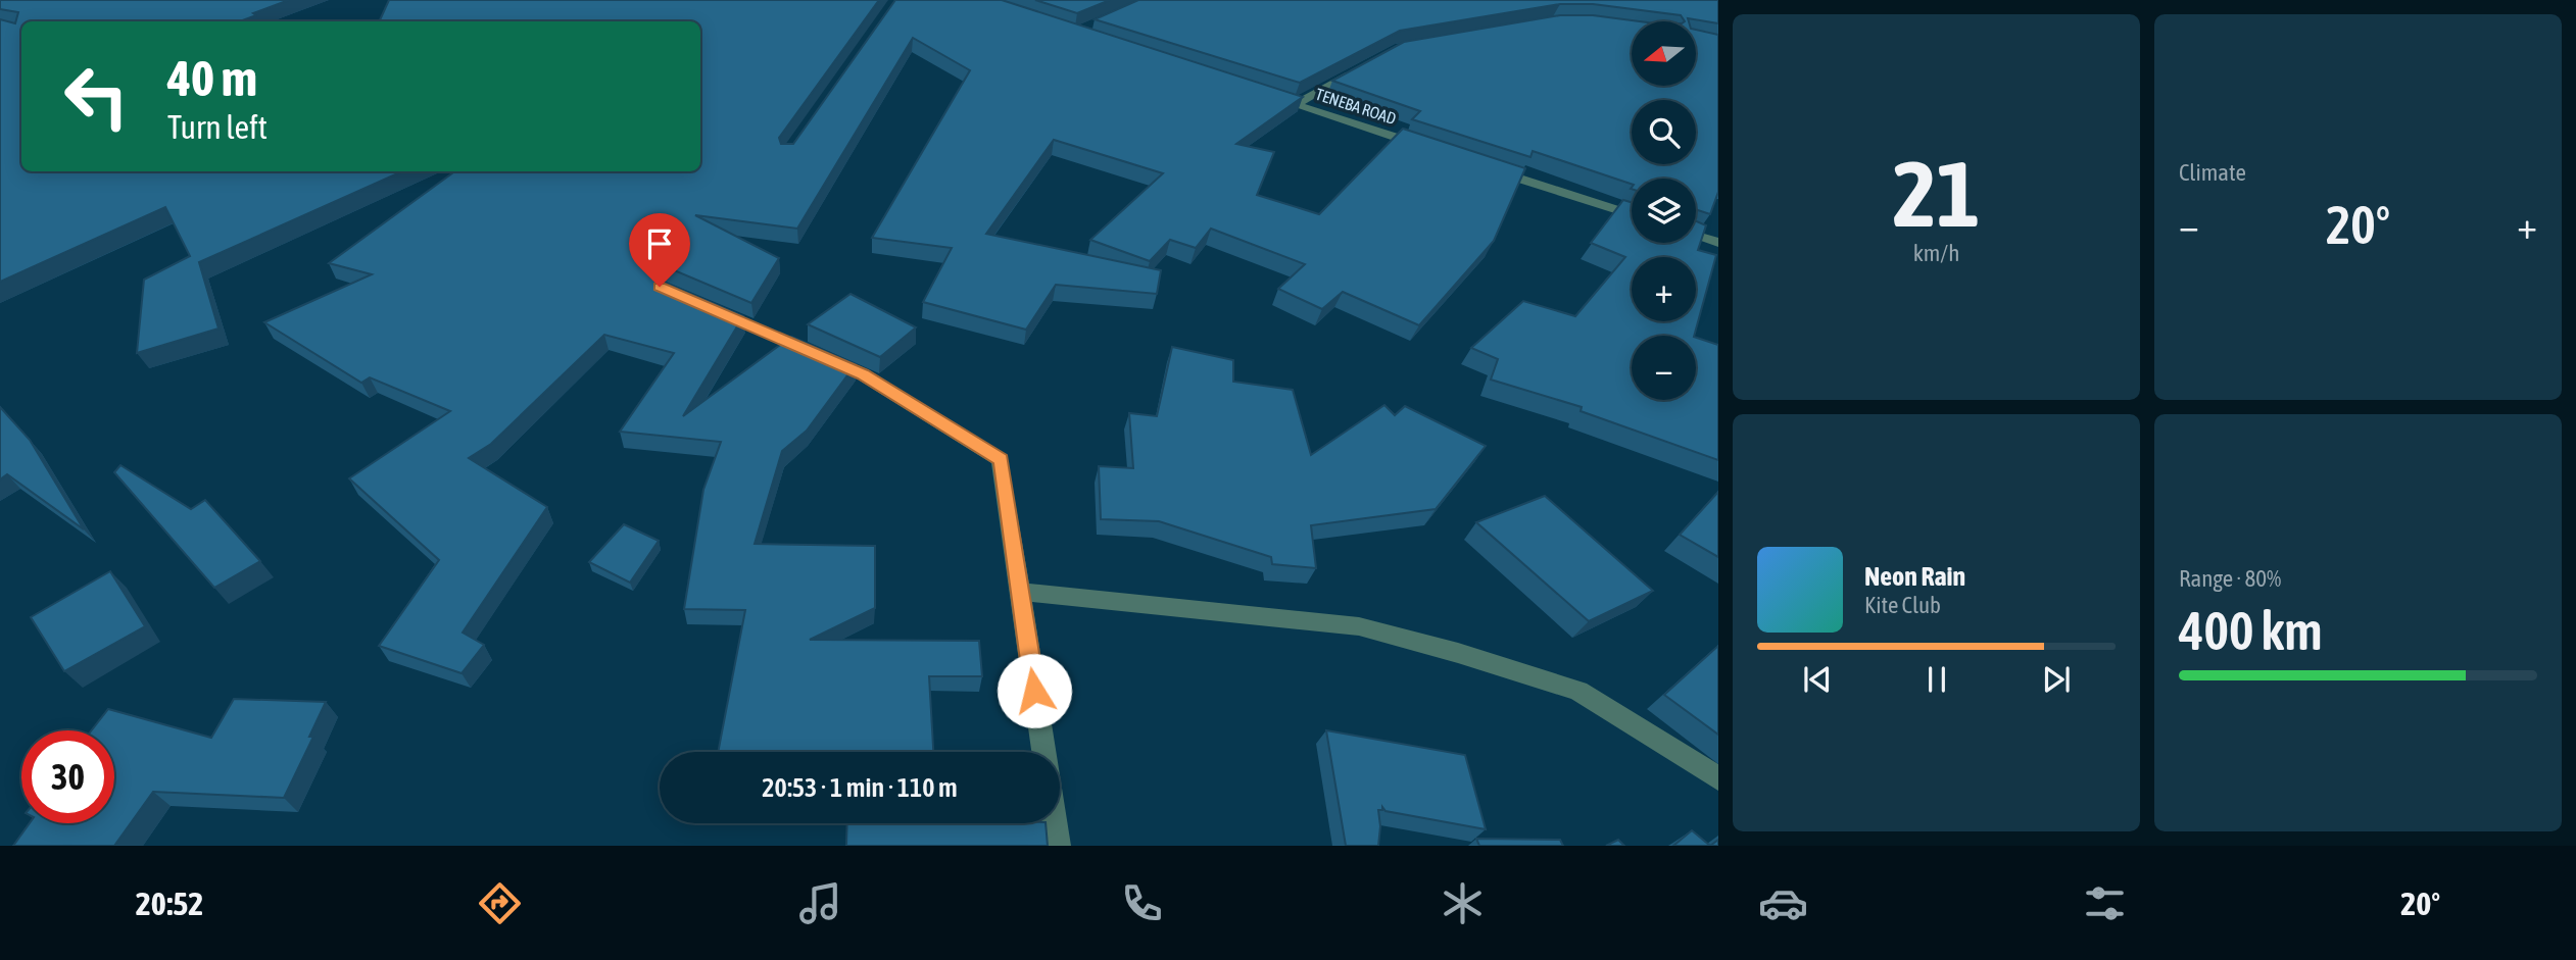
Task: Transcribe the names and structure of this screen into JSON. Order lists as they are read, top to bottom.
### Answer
{
  "streets": {
    "street": ["TENEBA ROAD"]
  },
  "north": "left",
  "page": {
    "tile": [
      ["21", "km/h"],
      "Climate",
      ["Range · 80%", "400 km"]
    ],
    "map_buttons": ["+", "−"],
    "turn": ["40 m", "Turn left"],
    "heat": ["−", "20°", "+"],
    "song": ["Neon Rain", "Kite Club"],
    "limit": "30",
    "trip": "20:53 · 1 min · 110 m",
    "tabs": ["20:52", "20°"]
  }
}
